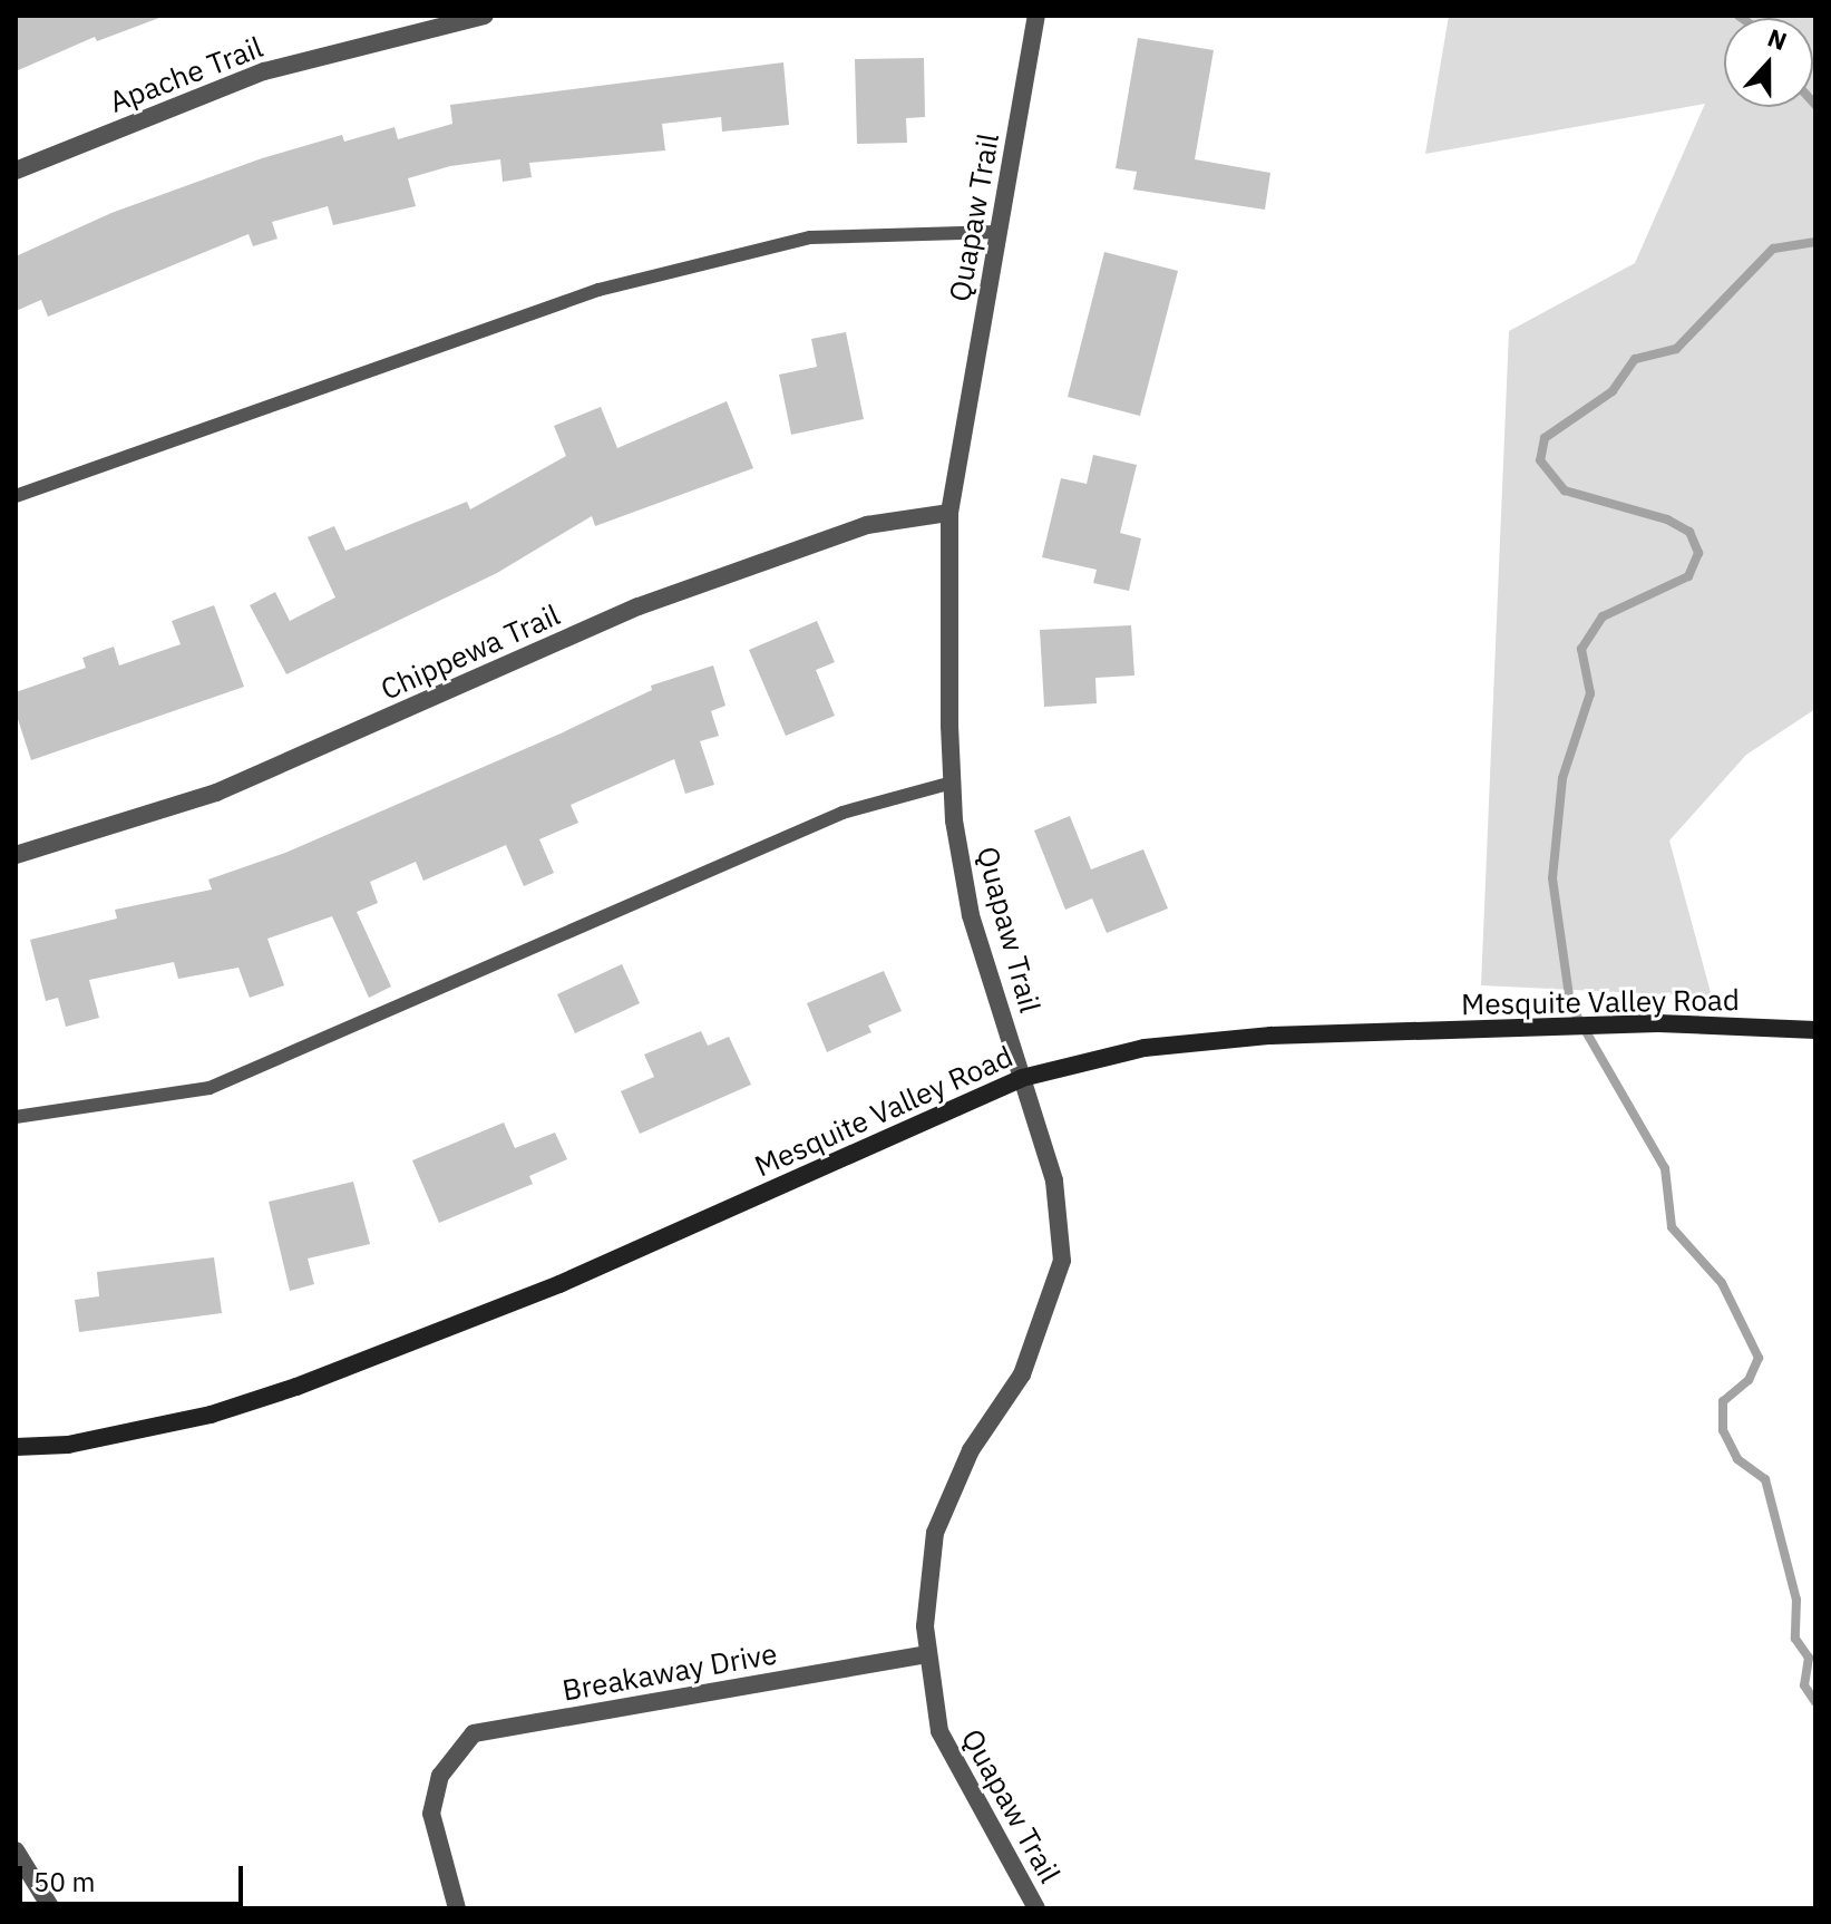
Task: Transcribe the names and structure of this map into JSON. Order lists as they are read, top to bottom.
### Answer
{
  "streets": {
    "street": [
      "Apache Trail",
      "Quapaw Trail",
      "Chippewa Trail",
      "Mesquite Valley Road",
      "Breakaway Drive"
    ]
  },
  "crossings": [
    ["Quapaw Trail", "Chippewa Trail"],
    ["Quapaw Trail", "Mesquite Valley Road"],
    ["Quapaw Trail", "Breakaway Drive"]
  ],
  "scale_bar": "50 m",
  "north": "top"
}
